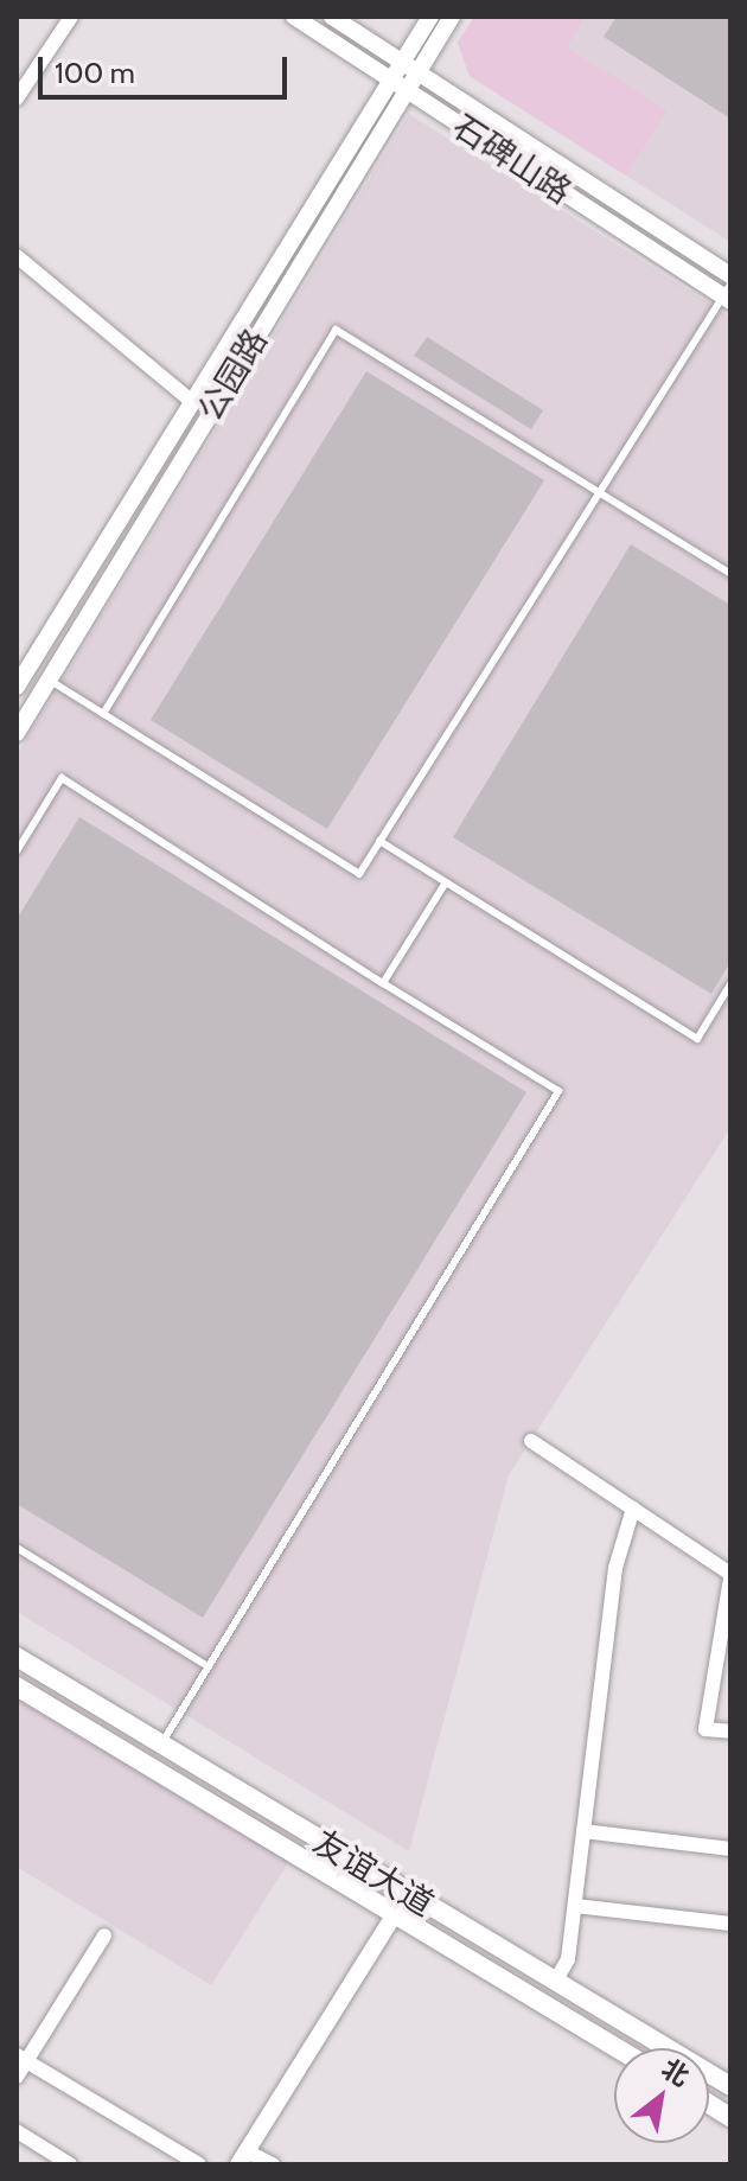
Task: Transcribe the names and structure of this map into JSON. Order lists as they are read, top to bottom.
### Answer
{
  "streets": {
    "main road": ["友谊大道"],
    "street": ["石碑山路", "公园路"]
  },
  "crossings": [
    ["石碑山路", "公园路"]
  ],
  "scale_bar": "100 m",
  "north": "top right"
}
